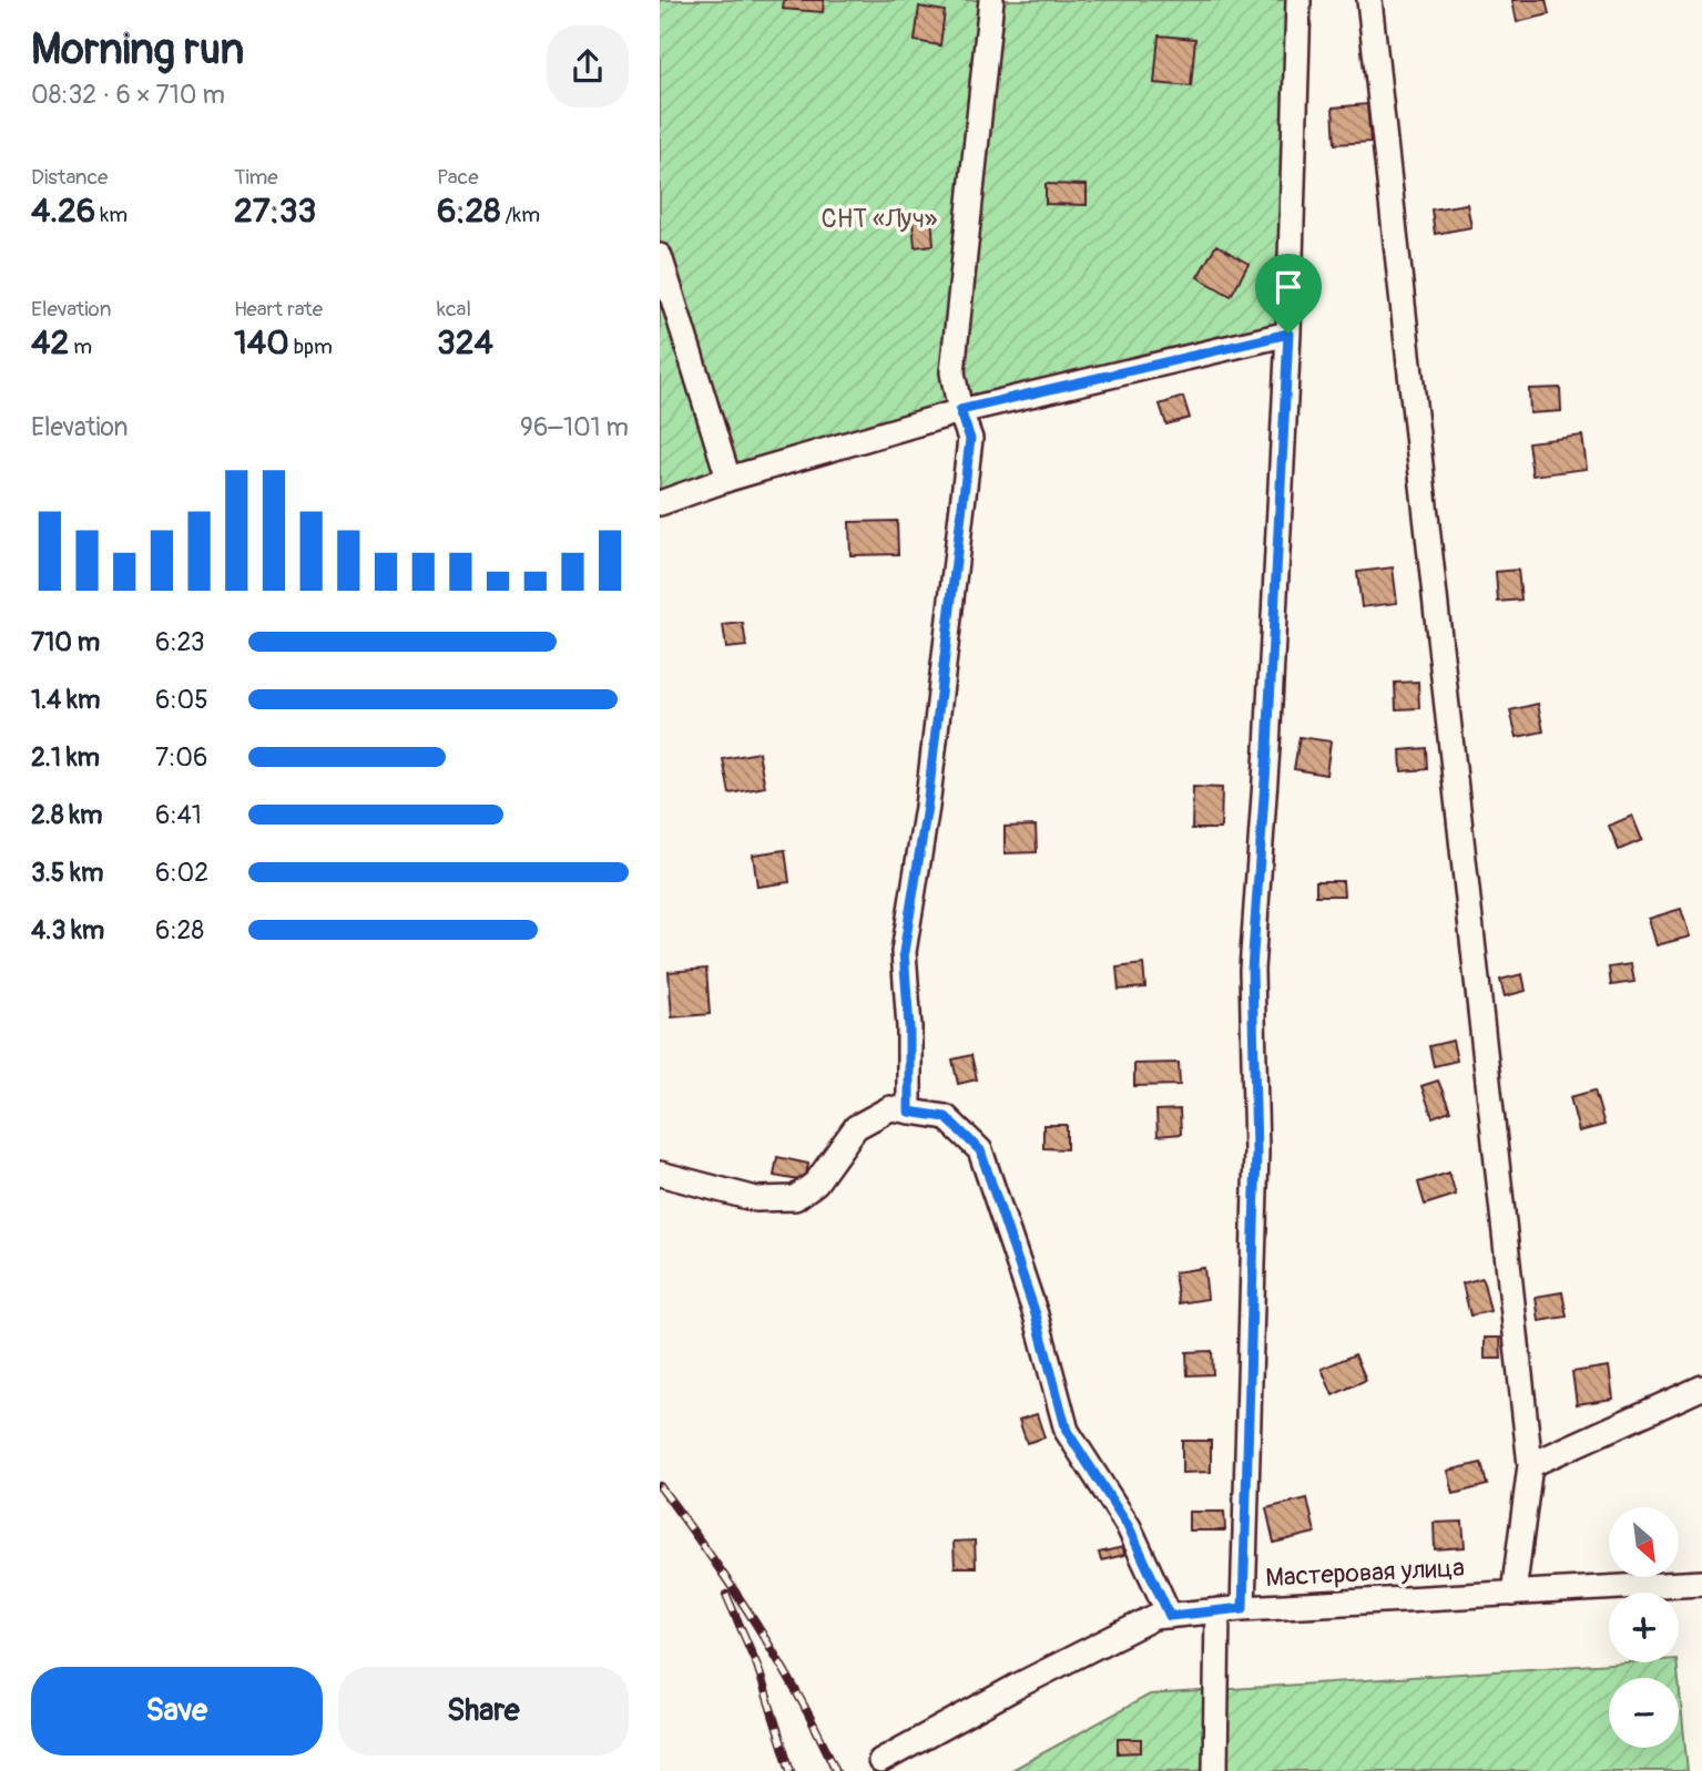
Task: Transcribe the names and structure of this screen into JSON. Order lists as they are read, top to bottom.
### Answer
{
  "streets": {
    "street": ["Мастеровая улица"]
  },
  "parks": ["СНТ «Луч»"],
  "north": "bottom right",
  "page": {
    "heading": ["Morning run", "08:32 · 6 × 710 m"],
    "stats": [
      ["Distance", "4.26 km"],
      ["Time", "27:33"],
      ["Pace", "6:28 /km"],
      ["Elevation", "42 m"],
      ["Heart rate", "140 bpm"],
      ["kcal", "324"]
    ],
    "chart": ["Elevation", "96–101 m"],
    "list": [
      {
        "name": "710 m",
        "note": "6:23"
      },
      {
        "name": "1.4 km",
        "note": "6:05"
      },
      {
        "name": "2.1 km",
        "note": "7:06"
      },
      {
        "name": "2.8 km",
        "note": "6:41"
      },
      {
        "name": "3.5 km",
        "note": "6:02"
      },
      {
        "name": "4.3 km",
        "note": "6:28"
      }
    ],
    "map_buttons": ["+", "−"],
    "buttons": ["Save", "Share"]
  }
}
